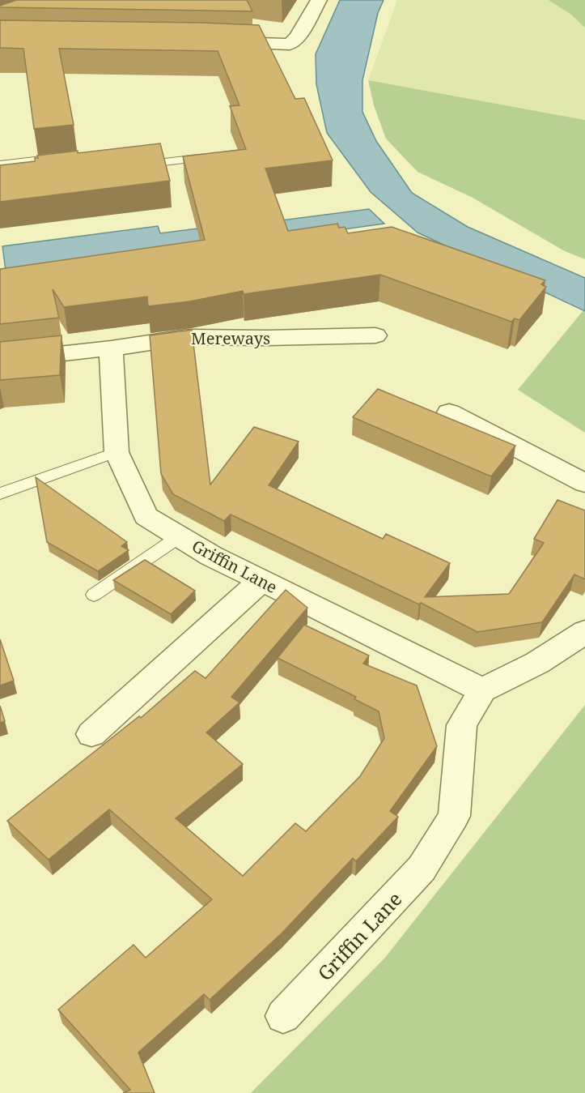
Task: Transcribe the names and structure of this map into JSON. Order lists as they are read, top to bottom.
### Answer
{
  "streets": {
    "street": ["Mereways", "Griffin Lane"]
  },
  "crossings": [
    ["Mereways", "Griffin Lane"]
  ]
}
